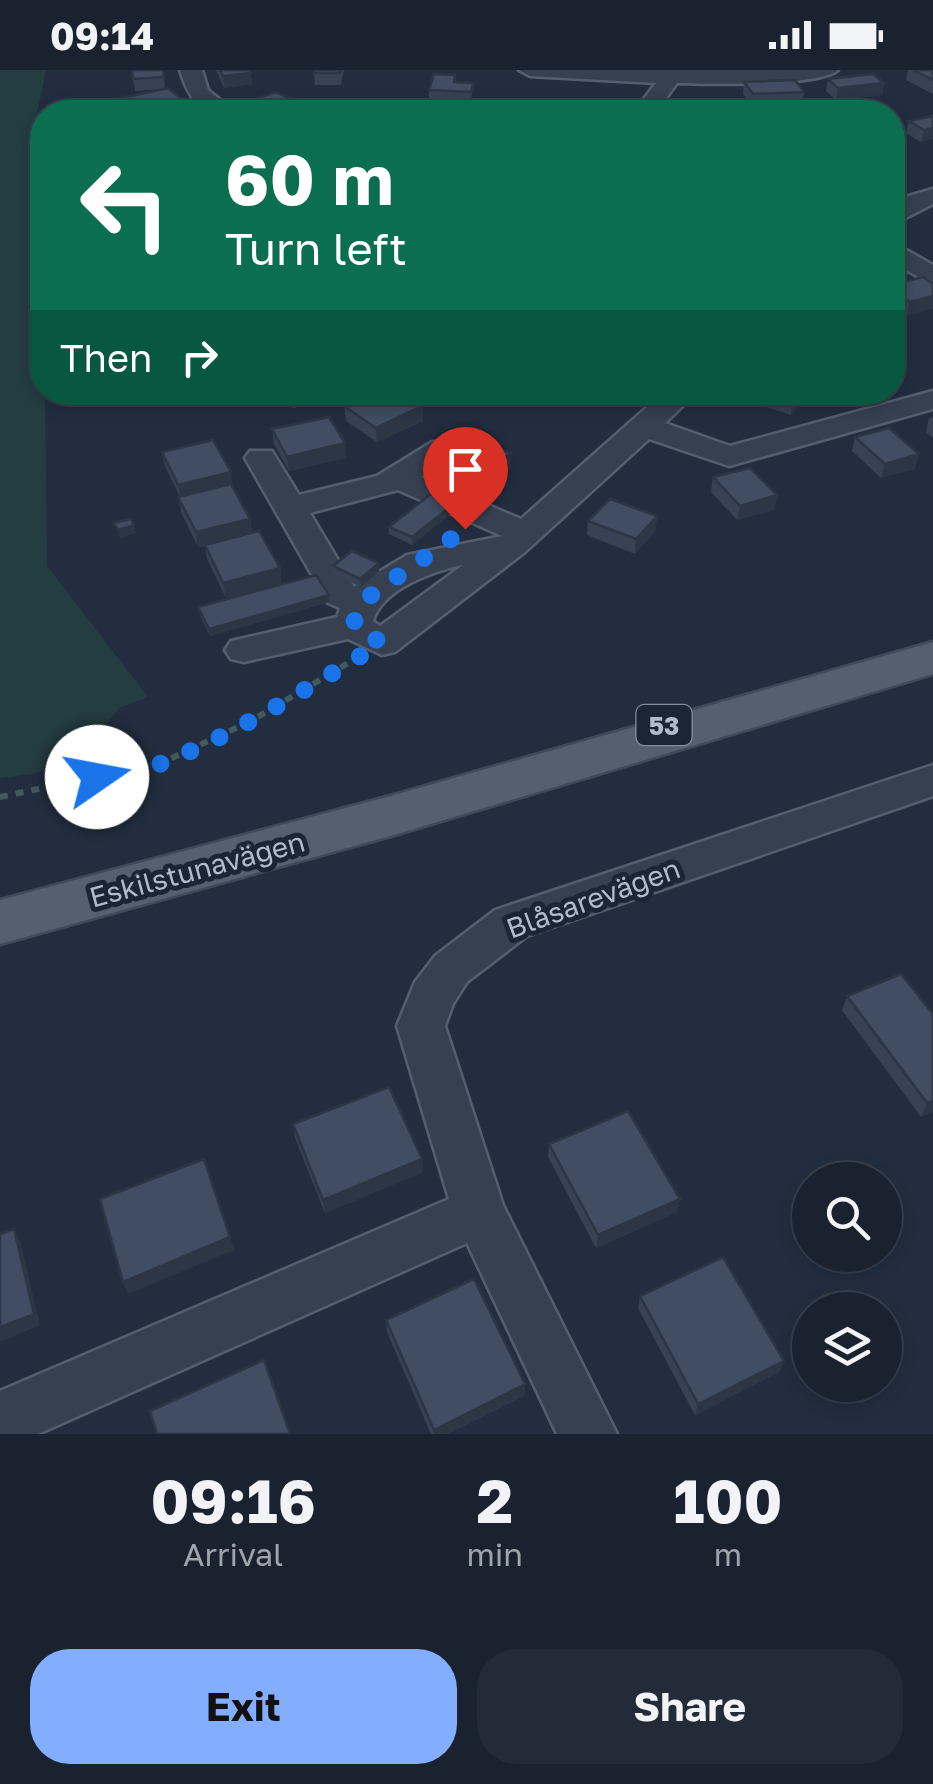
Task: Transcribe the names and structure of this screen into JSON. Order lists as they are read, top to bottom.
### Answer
{
  "streets": {
    "main road": ["53", "Eskilstunavägen"],
    "street": ["Blåsarevägen"]
  },
  "page": {
    "status": "09:14",
    "turn": ["60 m", "Turn left"],
    "then": "Then",
    "eta": [
      "09:16",
      "Arrival",
      "2",
      "min",
      "100",
      "m"
    ],
    "buttons": ["Exit", "Share"]
  }
}
